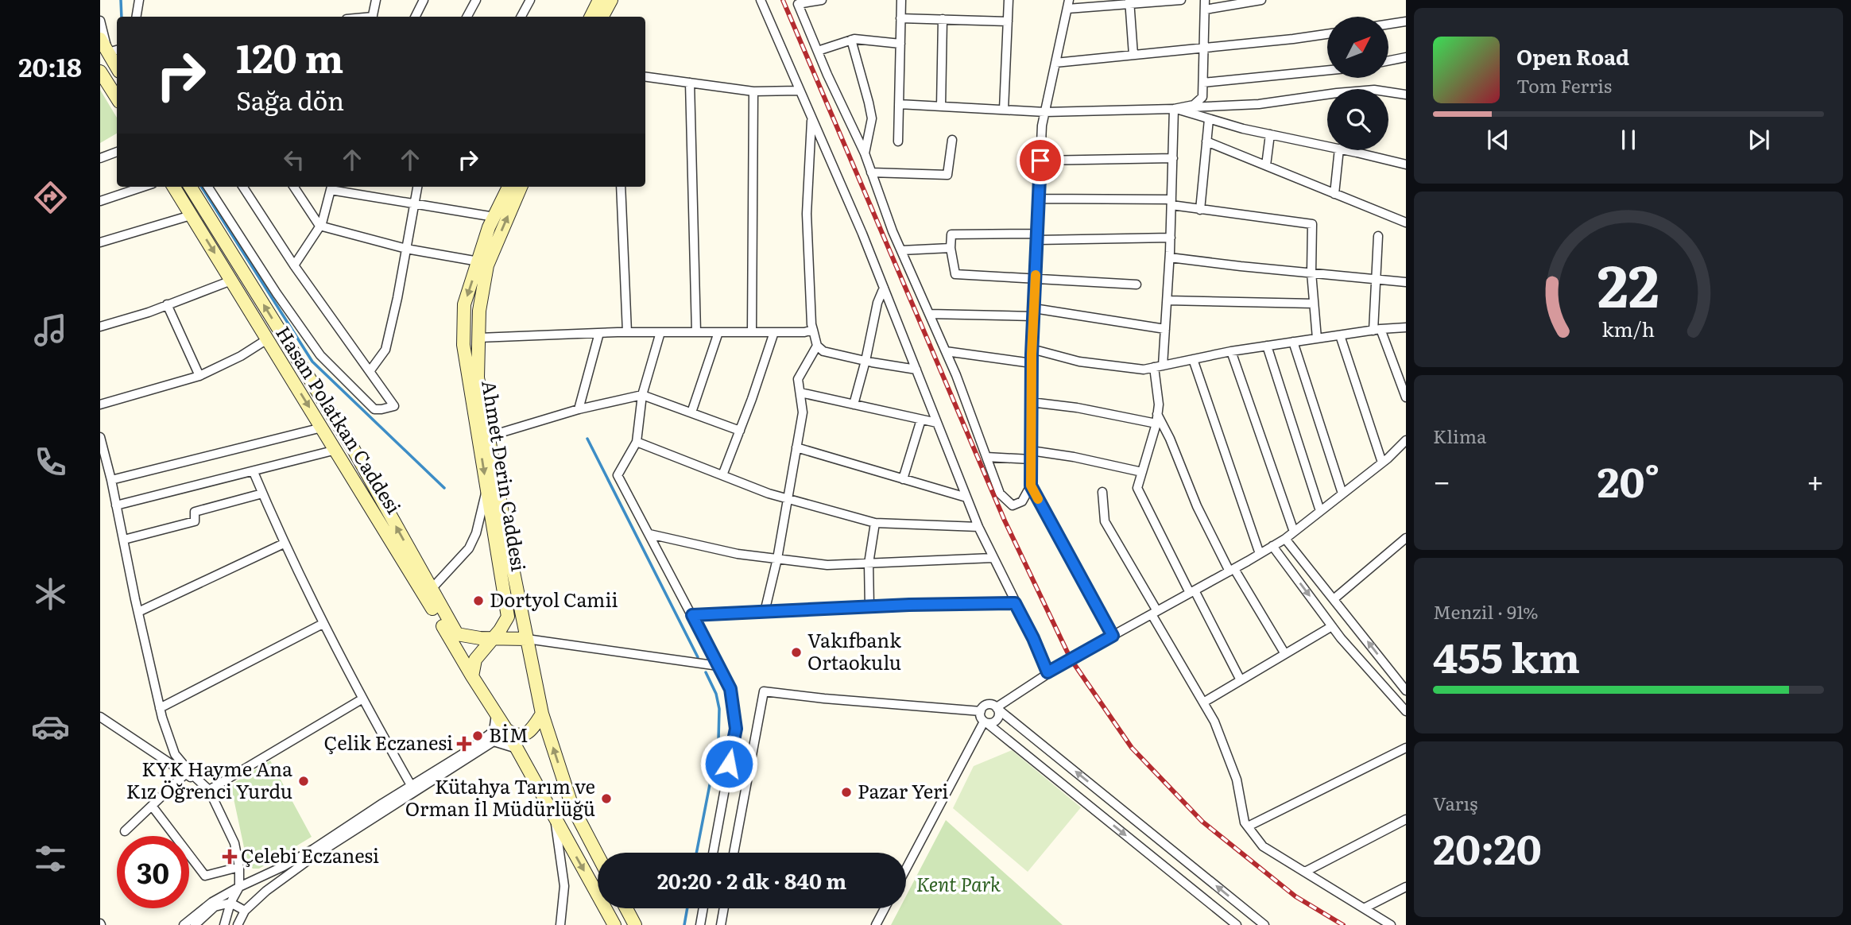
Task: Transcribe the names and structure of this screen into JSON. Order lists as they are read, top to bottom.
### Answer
{
  "streets": {
    "main road": ["Hasan Polatkan Caddesi", "Ahmet Derin Caddesi"]
  },
  "crossings": [
    ["Hasan Polatkan Caddesi", "Ahmet Derin Caddesi"]
  ],
  "parks": ["Kent Park"],
  "places": {
    "other": [
      "Dortyol Camii",
      "Vakıfbank Ortaokulu",
      "BİM",
      "KYK Hayme Ana Kız Öğrenci Yurdu",
      "Pazar Yeri",
      "Kütahya Tarım ve Orman İl Müdürlüğü"
    ],
    "health": ["Çelik Eczanesi", "Çelebi Eczanesi"]
  },
  "north": "top right",
  "page": {
    "tabs": "20:18",
    "turn": ["120 m", "Sağa dön"],
    "song": ["Open Road", "Tom Ferris"],
    "tile": [
      "Klima",
      ["Menzil · 91%", "455 km"],
      ["Varış", "20:20"]
    ],
    "heat": ["−", "20°", "+"],
    "limit": "30",
    "trip": "20:20 · 2 dk · 840 m",
    "gauge": ["22", "km/h"]
  }
}
